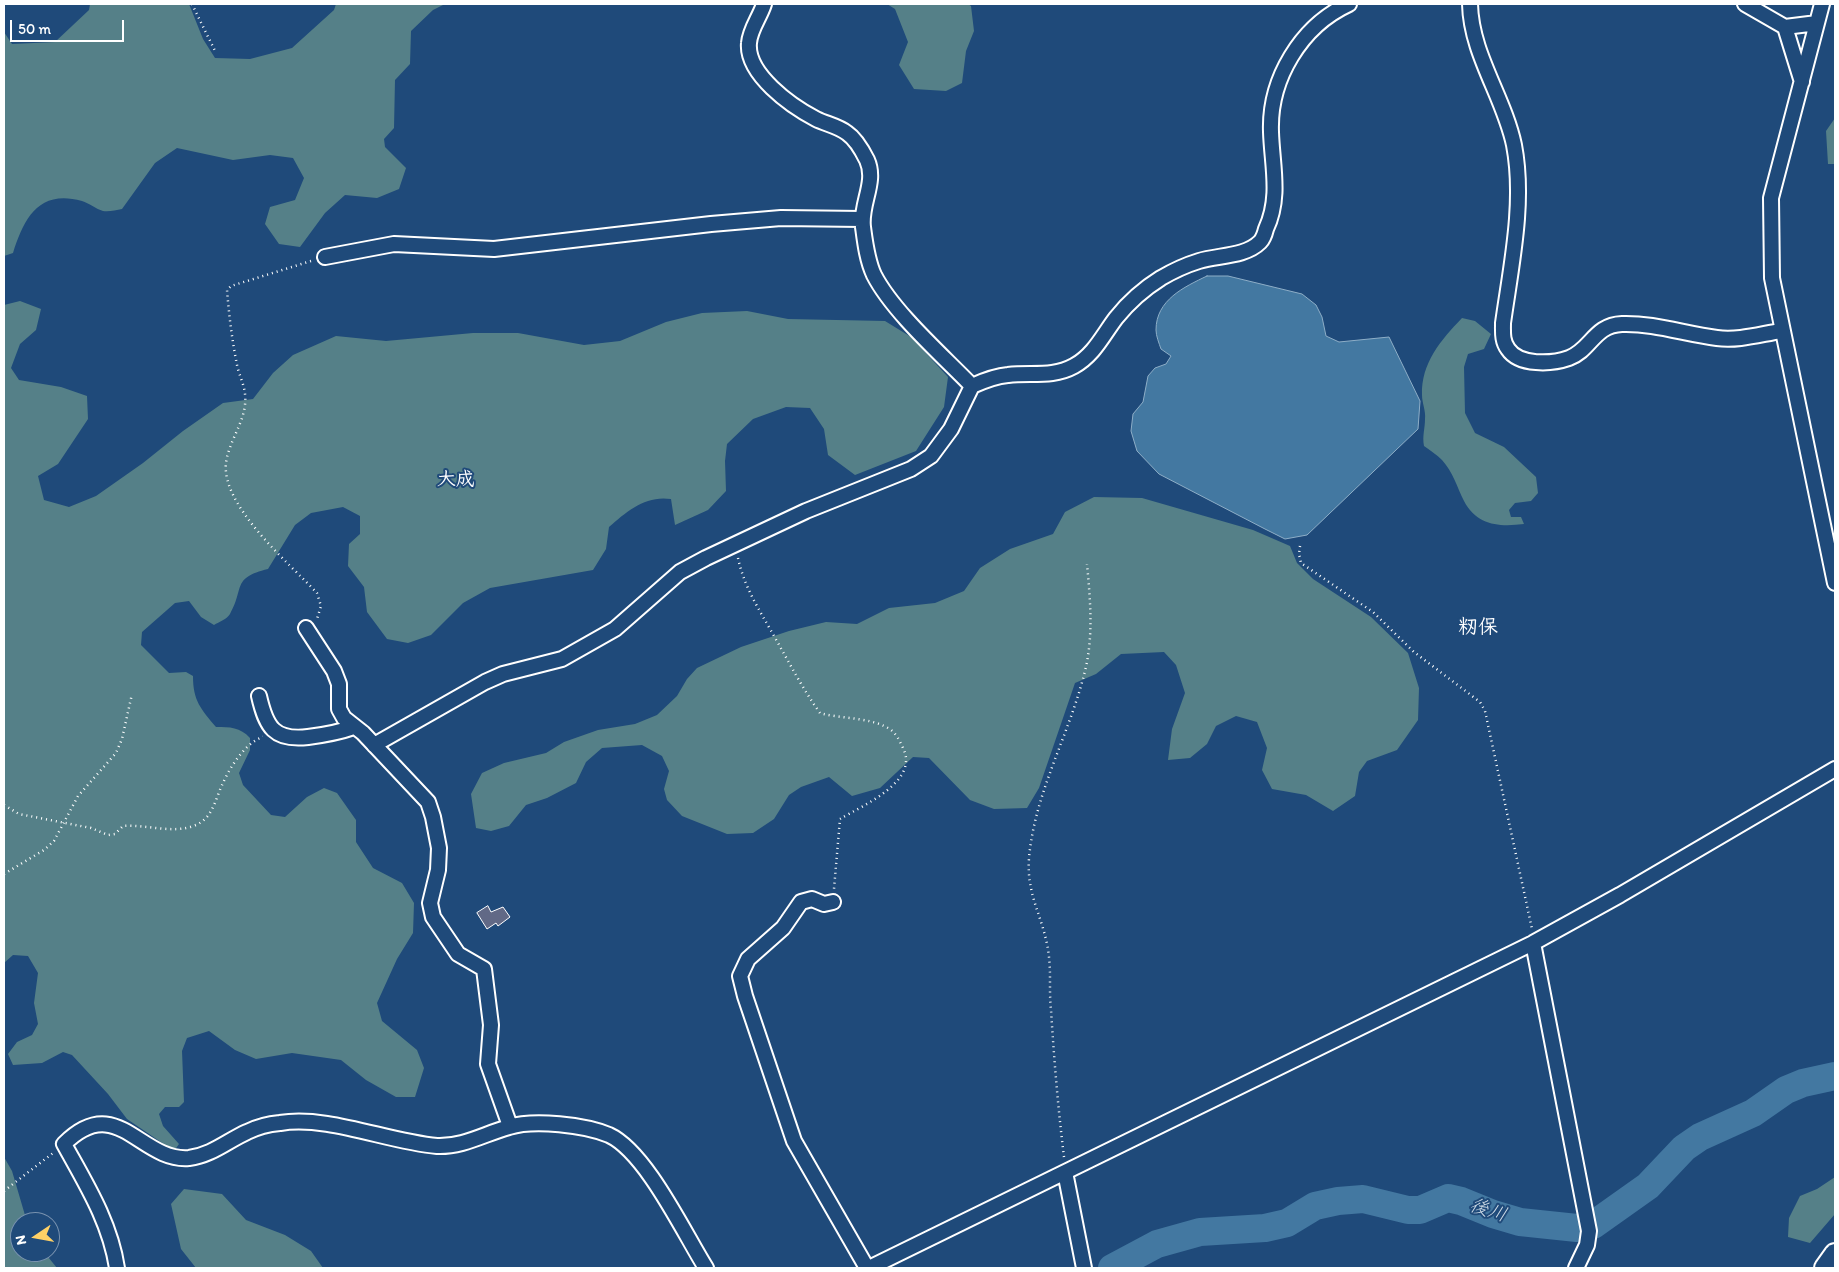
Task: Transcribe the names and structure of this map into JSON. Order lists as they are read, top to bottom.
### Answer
{
  "districts": ["大成", "籾保"],
  "water": ["後川"],
  "scale_bar": "50 m",
  "north": "left"
}
